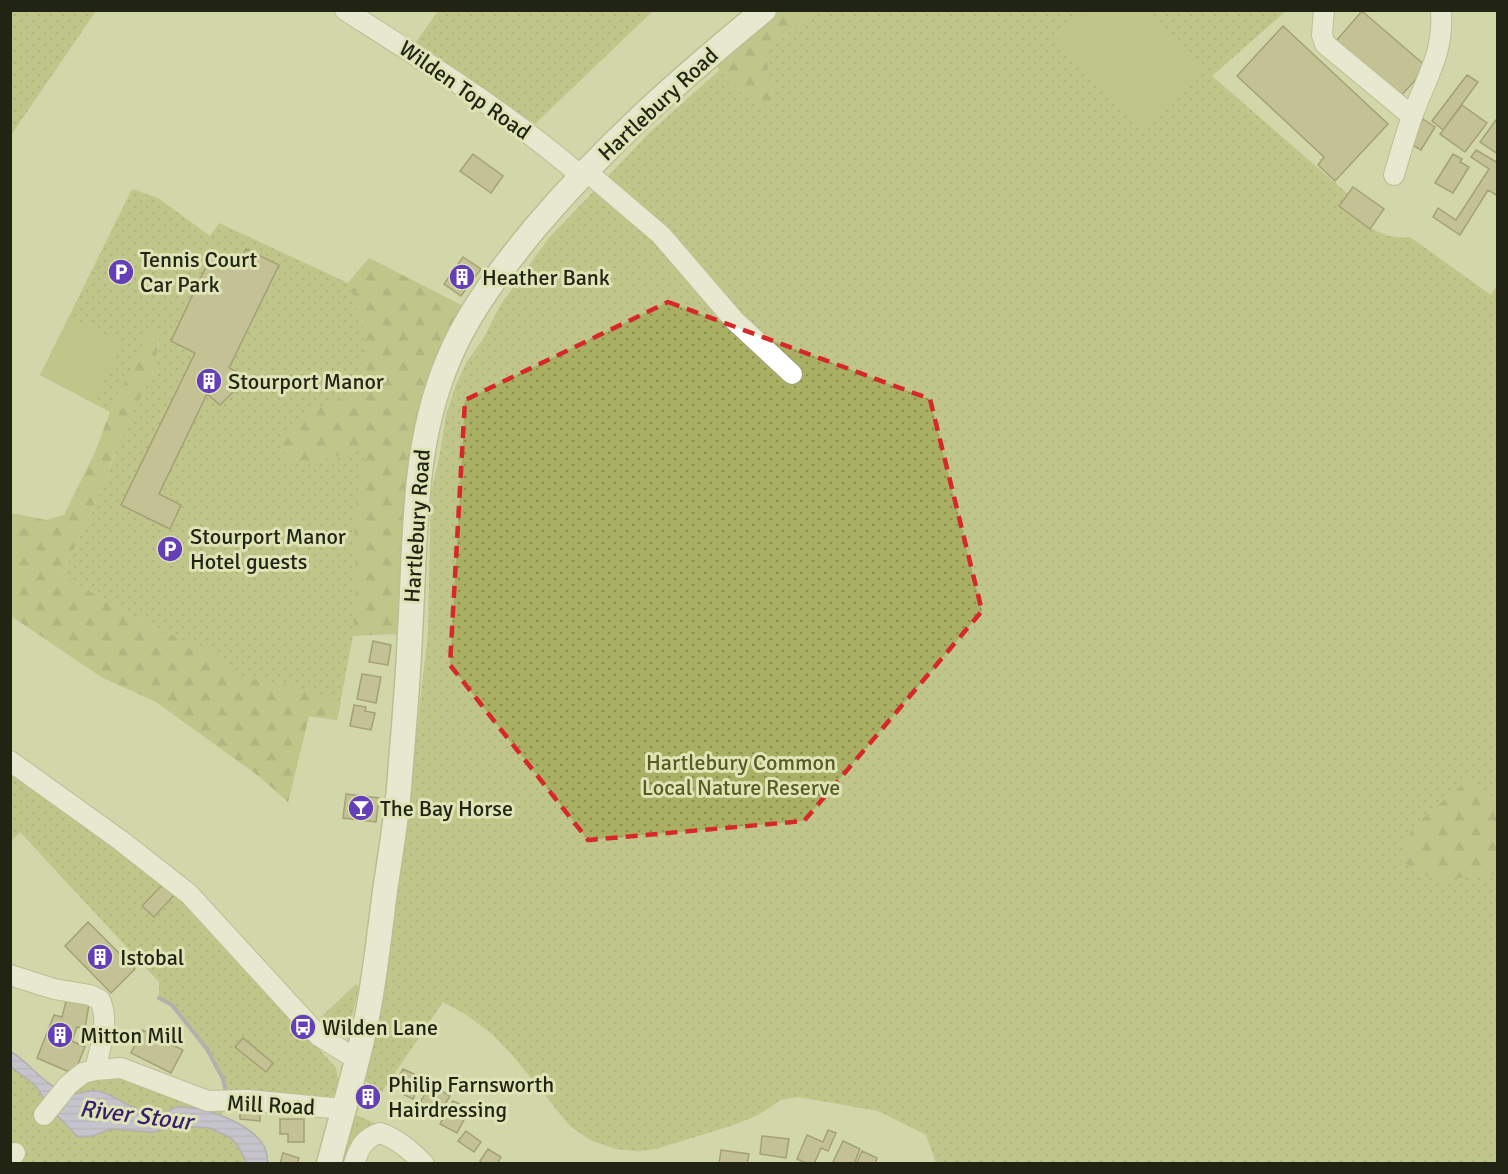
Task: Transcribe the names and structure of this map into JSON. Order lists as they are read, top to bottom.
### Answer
{
  "streets": {
    "main road": ["Hartlebury Road"],
    "street": ["Wilden Top Road", "Mill Road"]
  },
  "crossings": [
    ["Wilden Top Road", "Hartlebury Road"],
    ["Hartlebury Road", "Mill Road"]
  ],
  "water": ["River Stour"],
  "parks": ["Hartlebury Common Local Nature Reserve"],
  "places": {
    "parking": ["Tennis Court Car Park", "Stourport Manor Hotel guests"],
    "building": [
      "Heather Bank",
      "Stourport Manor",
      "Istobal",
      "Mitton Mill",
      "Philip Farnsworth Hairdressing"
    ],
    "bar": ["The Bay Horse"],
    "bus stop": ["Wilden Lane"]
  }
}
